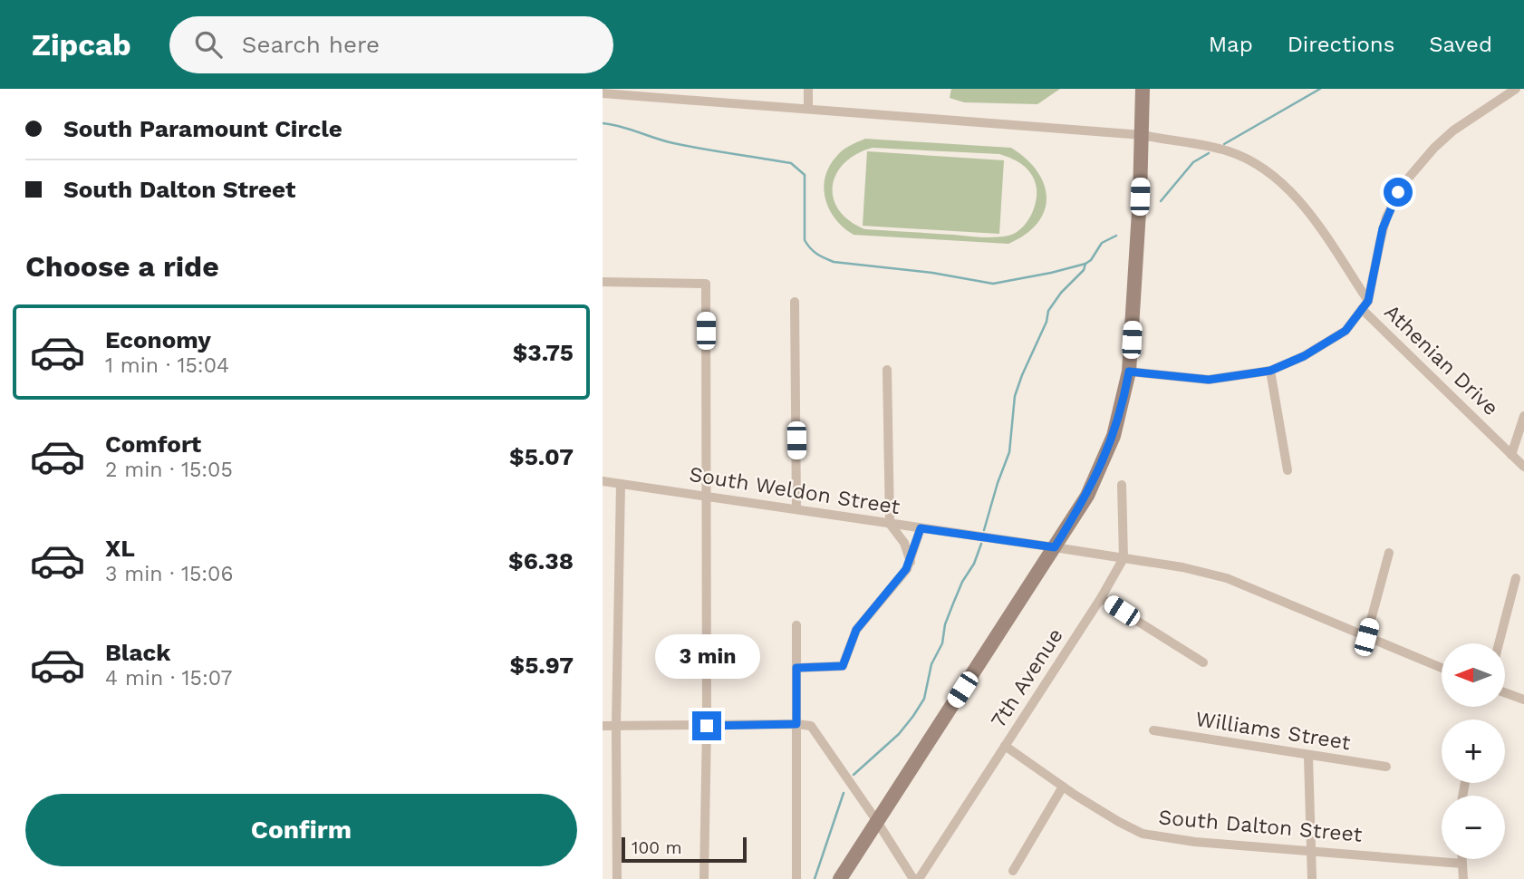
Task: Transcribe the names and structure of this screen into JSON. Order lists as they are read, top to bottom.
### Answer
{
  "streets": {
    "street": [
      "Athenian Drive",
      "South Weldon Street",
      "7th Avenue",
      "Williams Street",
      "South Dalton Street"
    ]
  },
  "crossings": [
    ["South Weldon Street", "7th Avenue"],
    ["7th Avenue", "South Dalton Street"]
  ],
  "scale_bar": "100 m",
  "north": "left",
  "page": {
    "header": "Zipcab",
    "search": "Search here",
    "nav": ["Map", "Directions", "Saved"],
    "banner": ["South Paramount Circle", "South Dalton Street"],
    "heading": "Choose a ride",
    "list": [
      {
        "name": "Economy",
        "note": "1 min · 15:04",
        "value": "$3.75"
      },
      {
        "name": "Comfort",
        "note": "2 min · 15:05",
        "value": "$5.07"
      },
      {
        "name": "XL",
        "note": "3 min · 15:06",
        "value": "$6.38"
      },
      {
        "name": "Black",
        "note": "4 min · 15:07",
        "value": "$5.97"
      }
    ],
    "bubble": "3 min",
    "map_buttons": ["+", "−"],
    "buttons": "Confirm",
    "scale": "100 m"
  }
}
